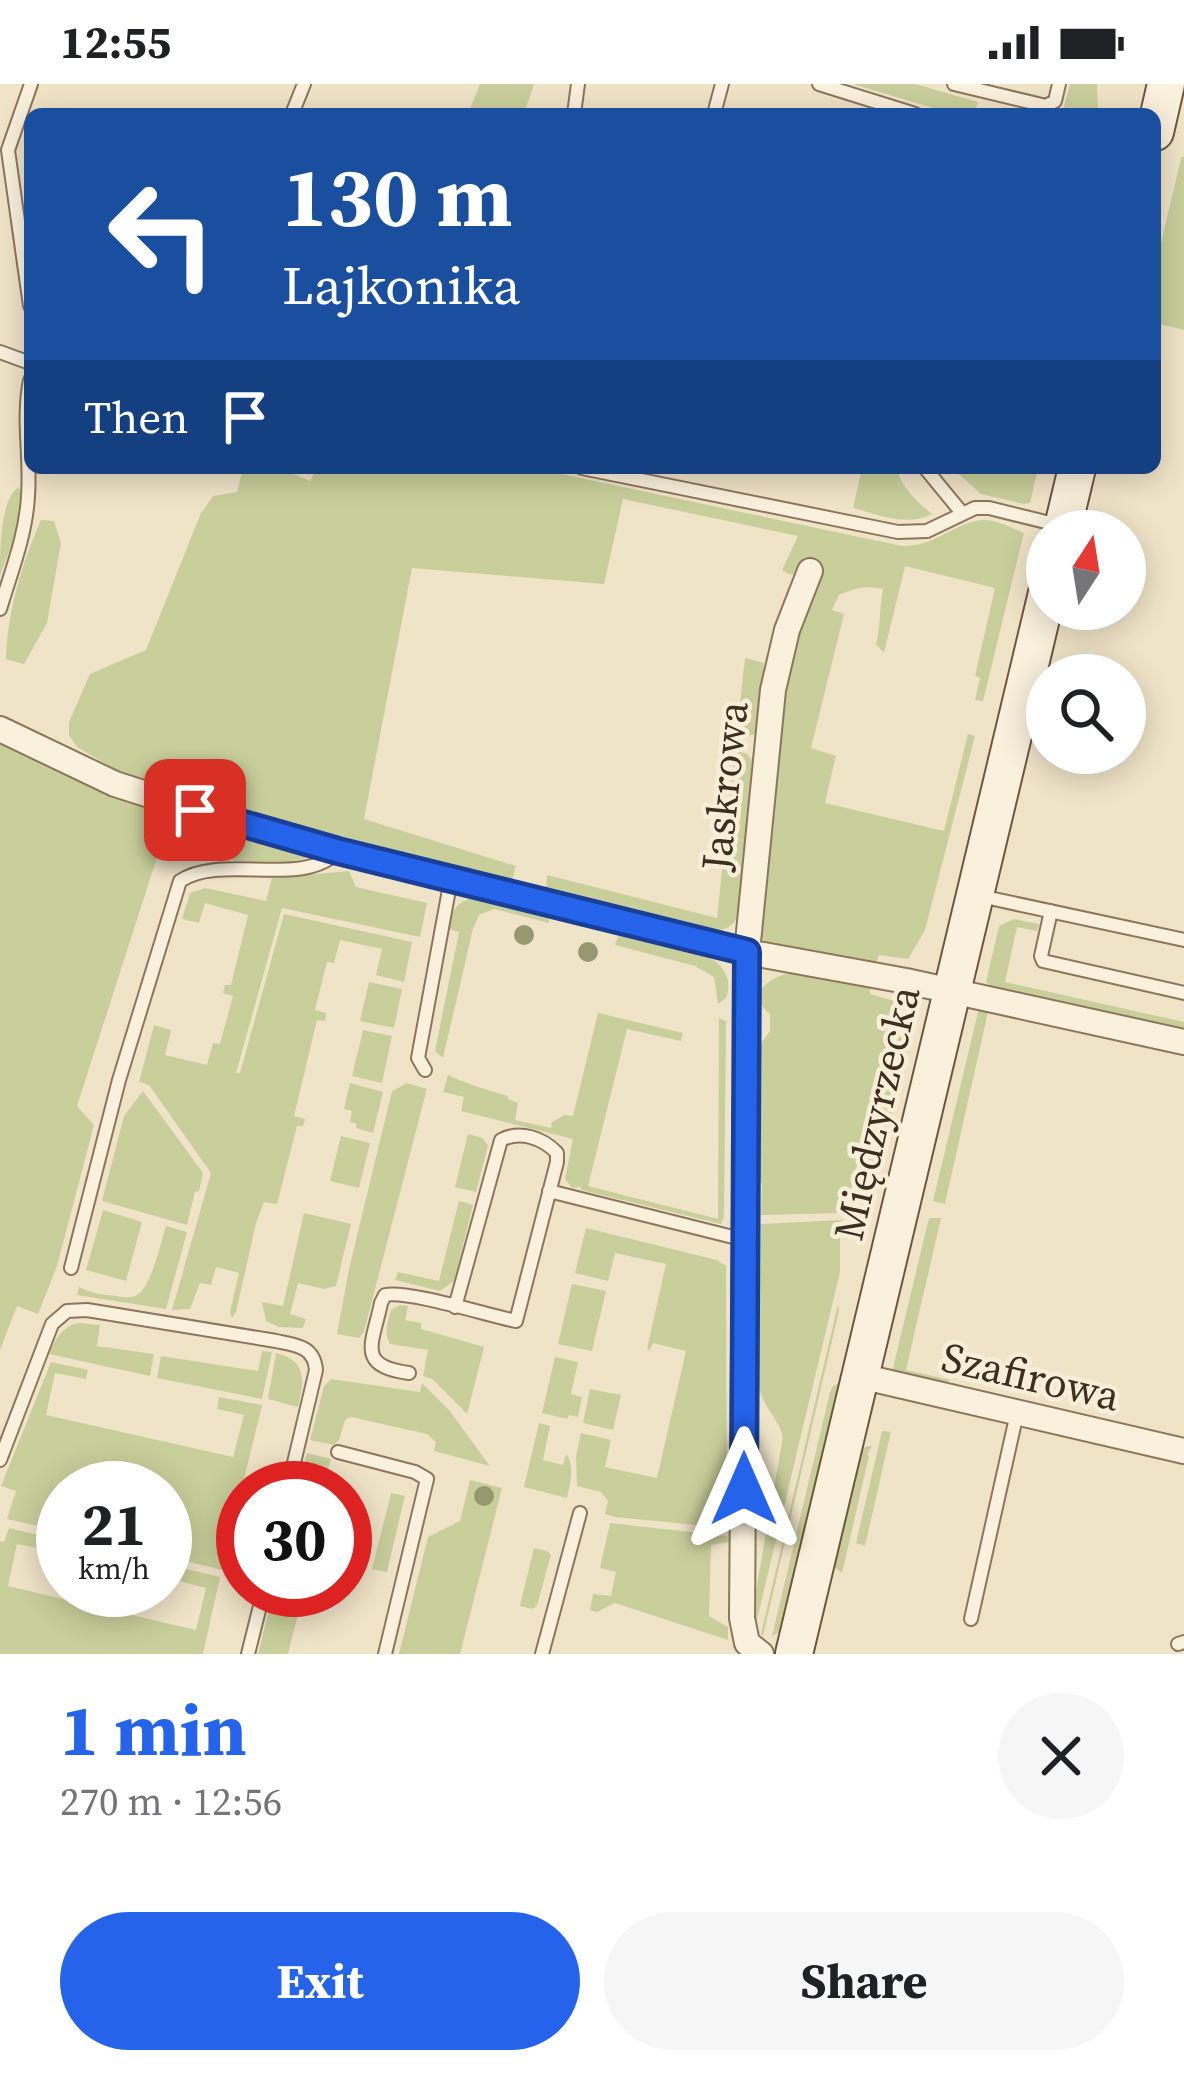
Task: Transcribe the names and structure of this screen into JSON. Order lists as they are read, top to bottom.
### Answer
{
  "streets": {
    "main road": ["Międzyrzecka"],
    "street": ["Jaskrowa", "Szafirowa"]
  },
  "crossings": [
    ["Międzyrzecka", "Szafirowa"]
  ],
  "north": "top",
  "page": {
    "status": "12:55",
    "turn": ["130 m", "Lajkonika"],
    "then": "Then",
    "speed": "21 km/h",
    "limit": "30",
    "heading": ["1 min", "270 m · 12:56"],
    "buttons": ["Exit", "Share"]
  }
}
